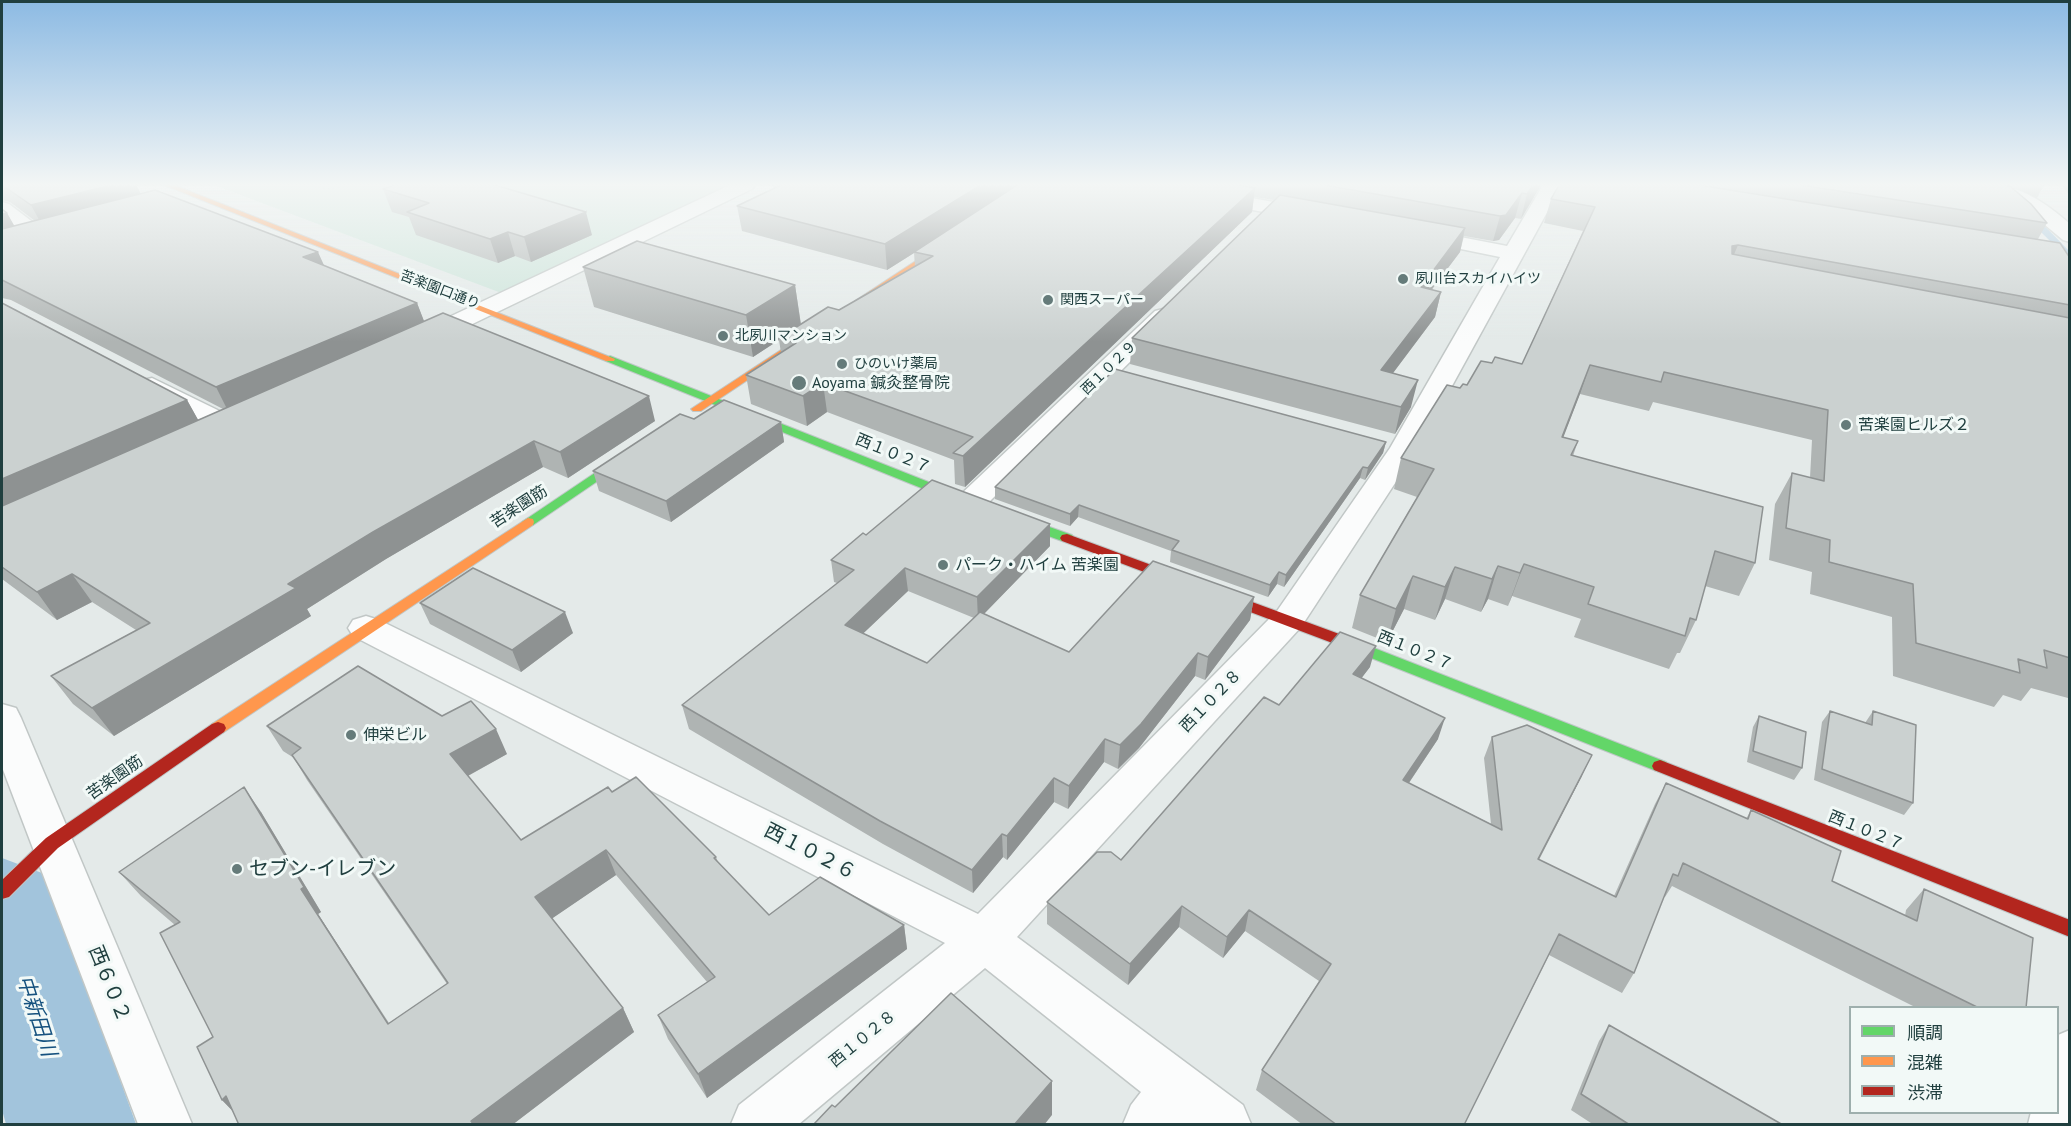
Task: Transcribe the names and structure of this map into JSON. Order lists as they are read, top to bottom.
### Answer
{
  "streets": {
    "street": [
      "苦楽園口通り",
      "西１０２９",
      "西１０２７",
      "苦楽園筋",
      "西１０２８",
      "西１０２６",
      "西６０２"
    ]
  },
  "crossings": [
    ["苦楽園口通り", "西１０２７"],
    ["西１０２９", "西１０２７"],
    ["西１０２７", "西１０２８"],
    ["苦楽園筋", "西１０２６"],
    ["苦楽園筋", "西６０２"],
    ["西１０２８", "西１０２６"]
  ],
  "water": ["中新田川"],
  "places": [
    "夙川台スカイハイツ",
    "関西スーパー",
    "北夙川マンション",
    "ひのいけ薬局",
    "Aoyama 鍼灸整骨院",
    "苦楽園ヒルズ２",
    "パーク・ハイム 苦楽園",
    "伸栄ビル",
    "セブン-イレブン"
  ],
  "legend": ["順調", "混雑", "渋滞"]
}
